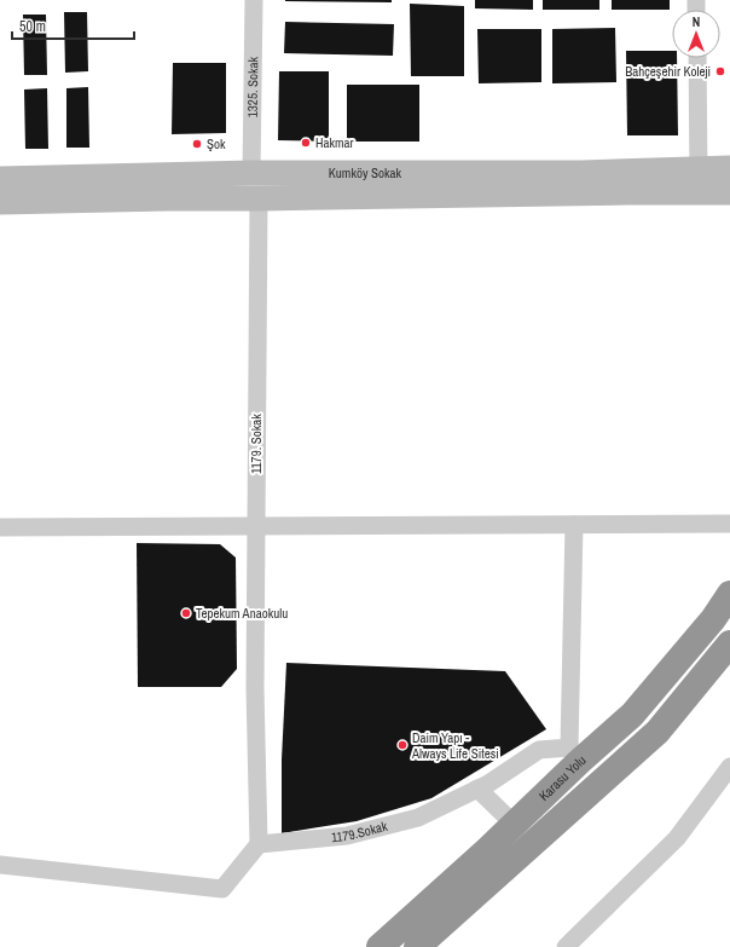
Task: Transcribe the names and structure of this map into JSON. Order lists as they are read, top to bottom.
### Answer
{
  "streets": {
    "highway": ["Karasu Yolu"],
    "main road": ["Kumköy Sokak"],
    "street": ["1325. Sokak", "1179. Sokak", "1179.Sokak"]
  },
  "crossings": [
    ["1325. Sokak", "Kumköy Sokak"],
    ["Kumköy Sokak", "1179. Sokak"],
    ["1179. Sokak", "1179.Sokak"],
    ["Karasu Yolu", "1179.Sokak"]
  ],
  "places": [
    "Bahçeşehir Koleji",
    "Hakmar",
    "Şok",
    "Tepekum Anaokulu",
    "Daim Yapı - Always Life Sitesi"
  ],
  "scale_bar": "50 m",
  "north": "top"
}
